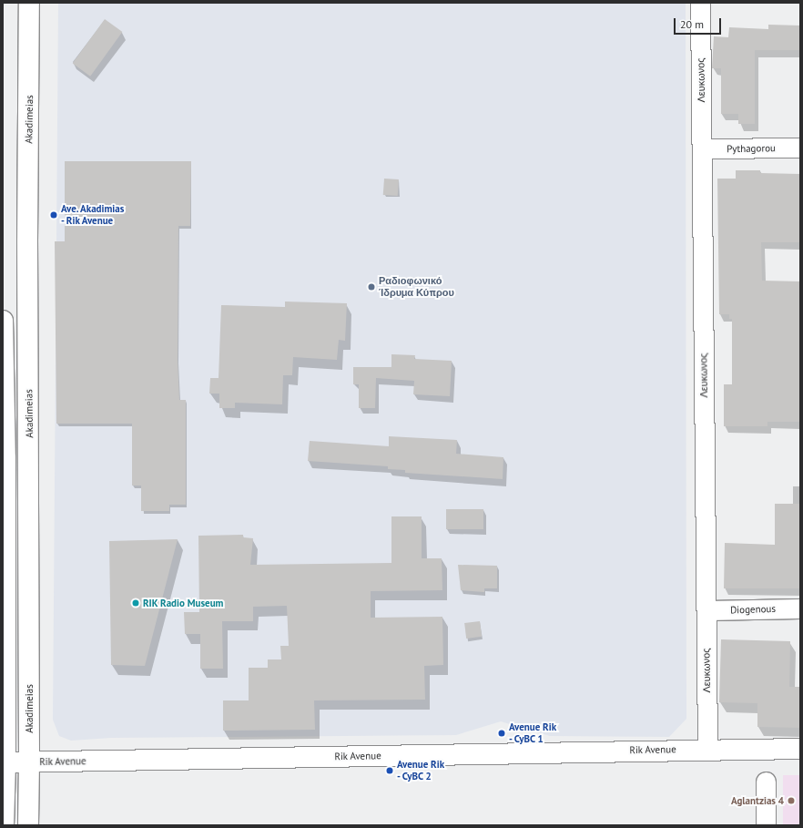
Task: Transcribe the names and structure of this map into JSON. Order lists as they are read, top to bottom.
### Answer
{
  "streets": {
    "main road": ["Akadimeias", "Rik Avenue"],
    "street": ["Λευκωνος", "Pythagorou", "Diogenous"]
  },
  "crossings": [
    ["Λευκωνος", "Pythagorou"],
    ["Λευκωνος", "Diogenous"],
    ["Λευκωνος", "Rik Avenue"],
    ["Akadimeias", "Rik Avenue"]
  ],
  "places": [
    "Ave. Akadimias - Rik Avenue",
    "Ραδιοφωνικό Ίδρυμα Κύπρου",
    "RIK Radio Museum",
    "Avenue Rik - CyBC 1",
    "Avenue Rik - CyBC 2",
    "Aglantzias 4"
  ],
  "scale_bar": "20 m"
}
